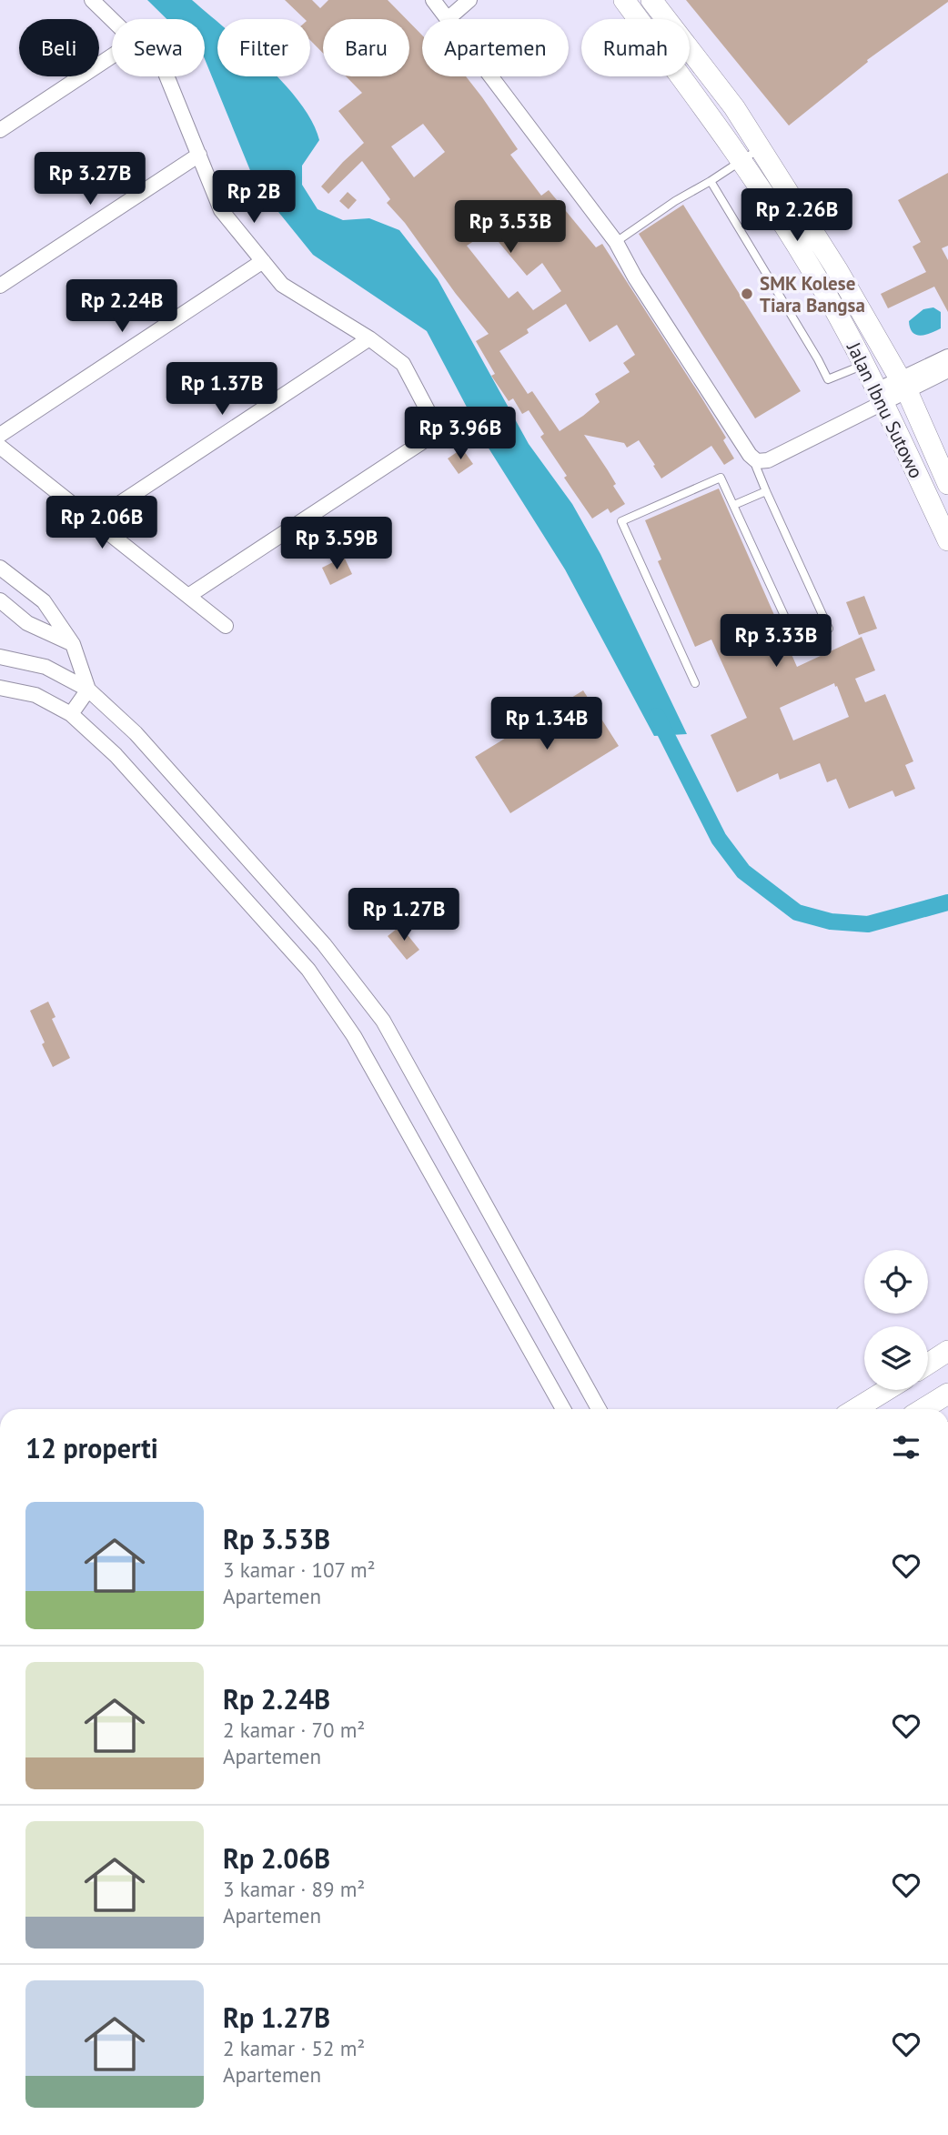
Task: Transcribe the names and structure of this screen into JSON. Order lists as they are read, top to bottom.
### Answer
{
  "streets": {
    "main road": ["Jalan Ibnu Sutowo"]
  },
  "places": ["SMK Kolese Tiara Bangsa"],
  "page": {
    "chip": [
      "Beli",
      "Sewa",
      "Filter",
      "Baru",
      "Apartemen",
      "Rumah"
    ],
    "price": [
      "Rp 3.27B",
      "Rp 2B",
      "Rp 2.26B",
      "Rp 3.53B",
      "Rp 2.24B",
      "Rp 1.37B",
      "Rp 3.96B",
      "Rp 2.06B",
      "Rp 3.59B",
      "Rp 3.33B",
      "Rp 1.34B",
      "Rp 1.27B"
    ],
    "heading": "12 properti",
    "list": [
      {
        "name": "Rp 3.53B",
        "note": "3 kamar · 107 m² · Apartemen"
      },
      {
        "name": "Rp 2.24B",
        "note": "2 kamar · 70 m² · Apartemen"
      },
      {
        "name": "Rp 2.06B",
        "note": "3 kamar · 89 m² · Apartemen"
      },
      {
        "name": "Rp 1.27B",
        "note": "2 kamar · 52 m² · Apartemen"
      }
    ]
  }
}
